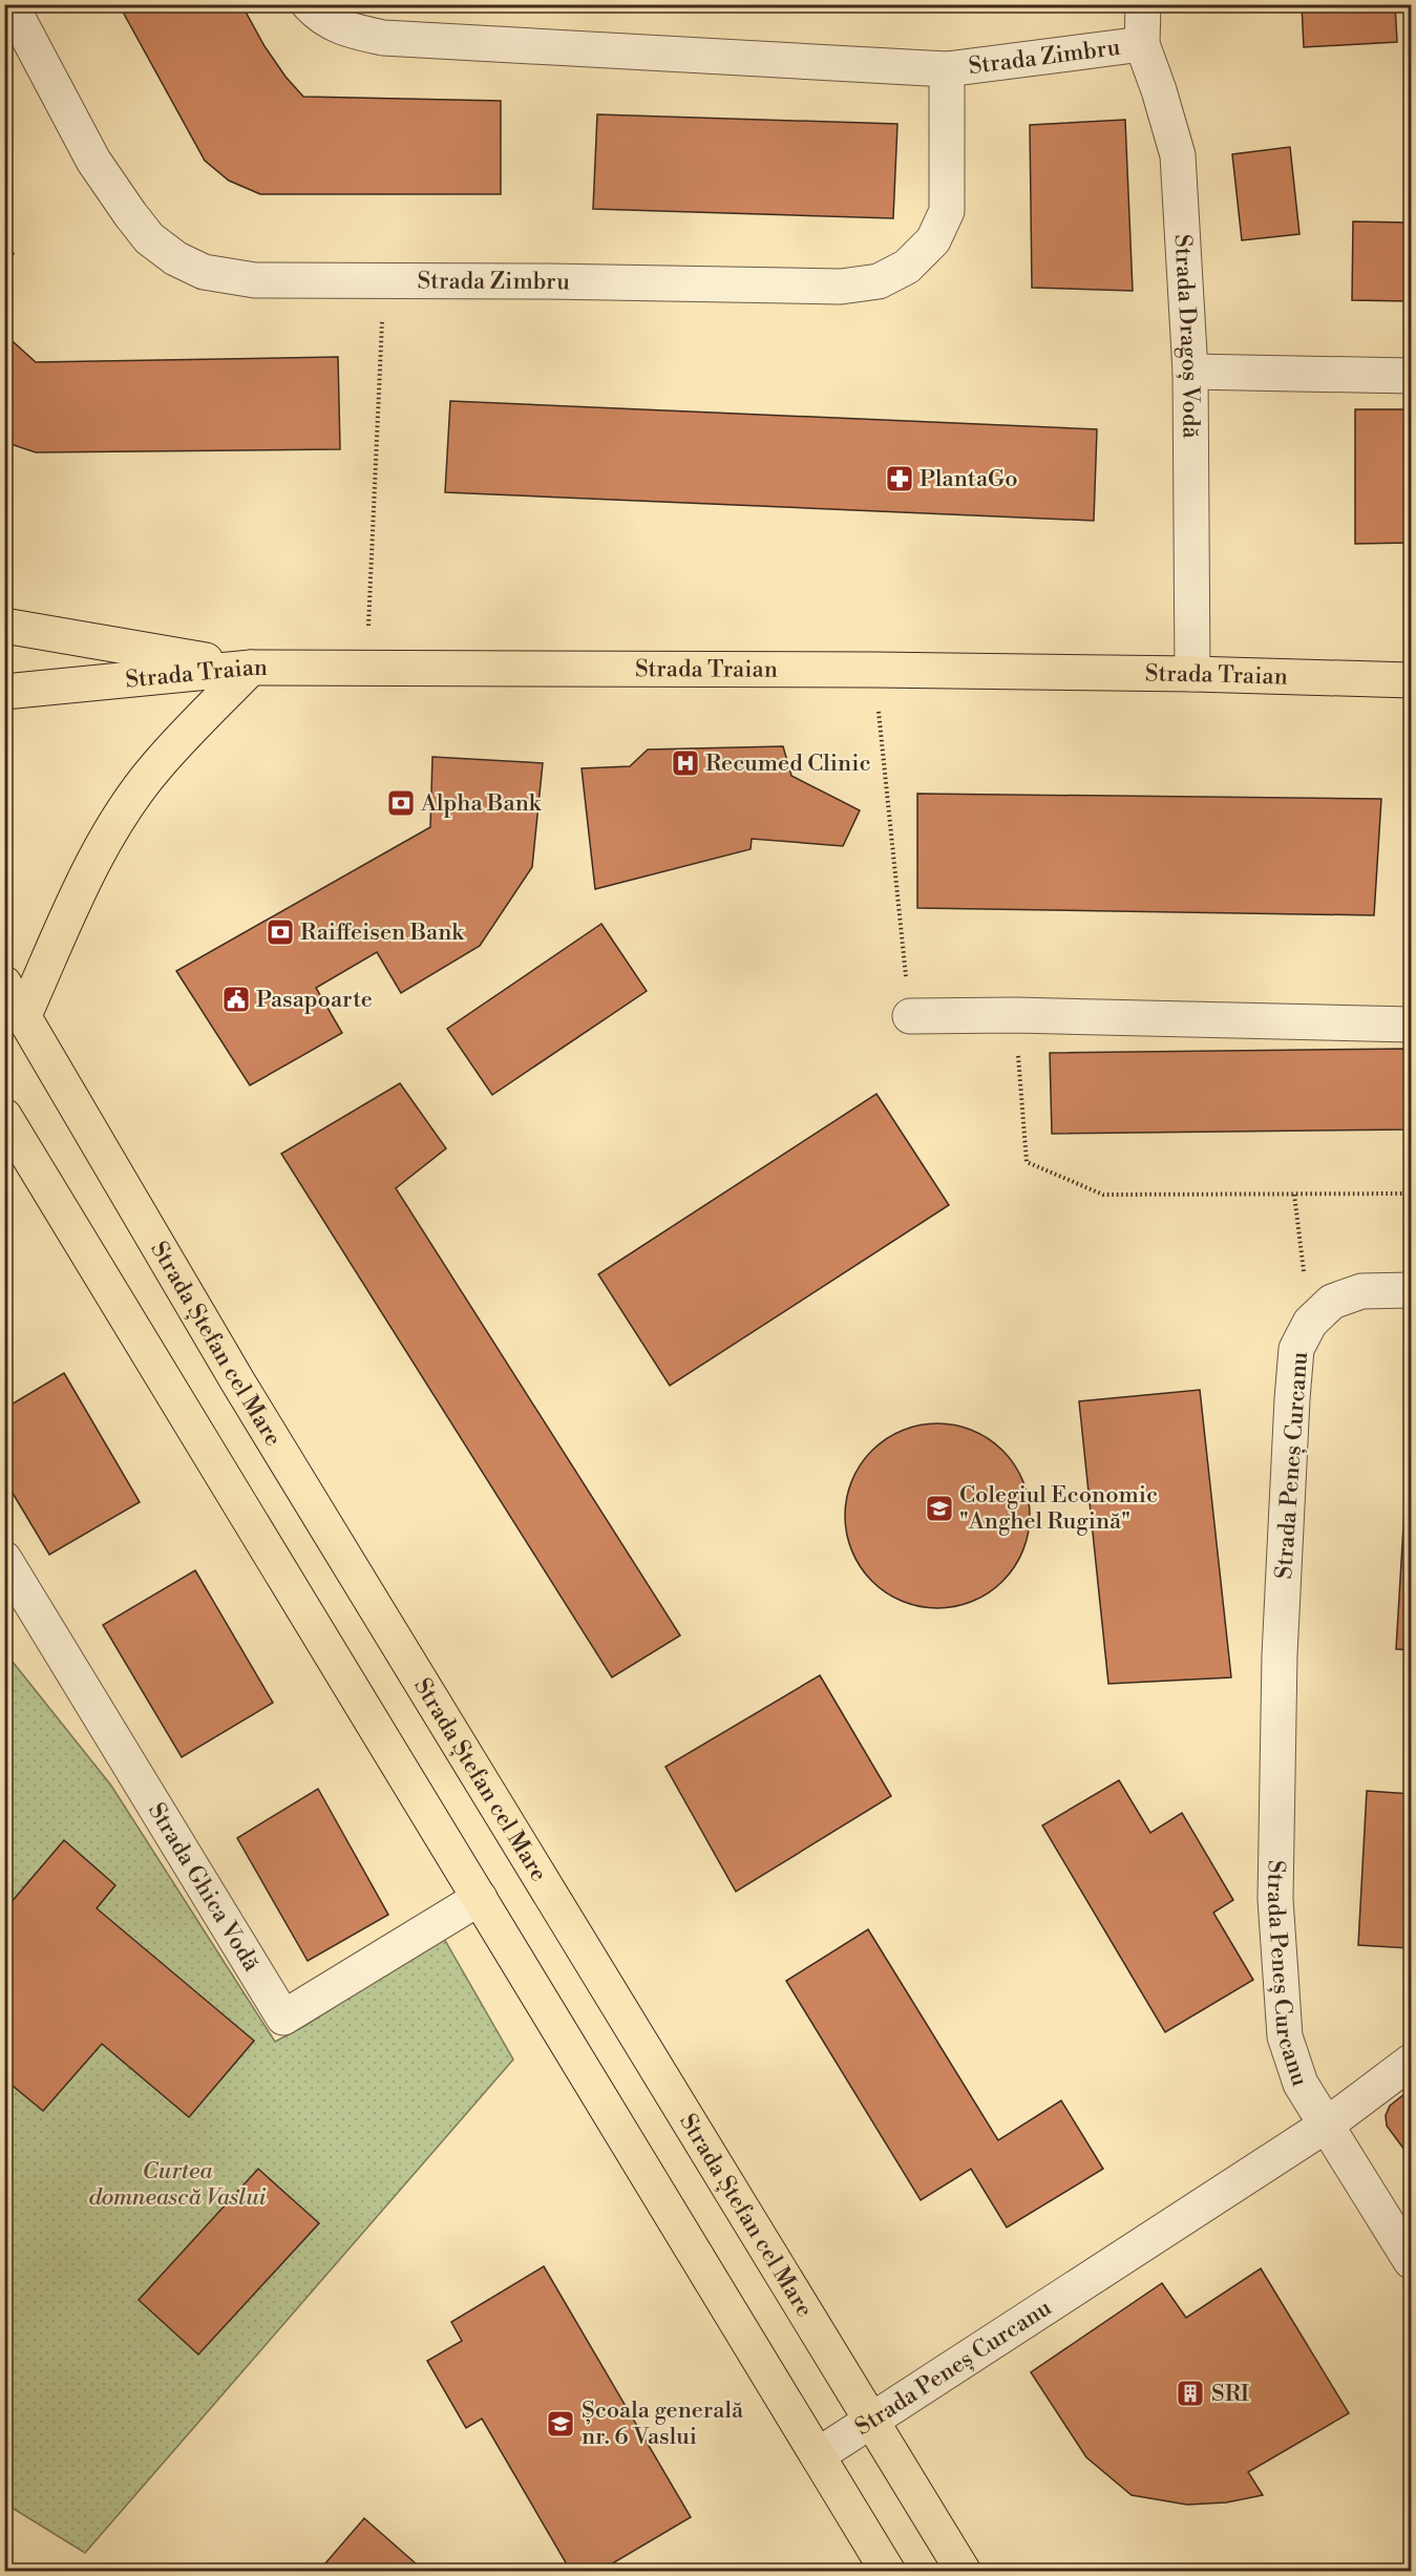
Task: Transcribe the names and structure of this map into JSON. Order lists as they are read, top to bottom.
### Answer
{
  "streets": {
    "main road": ["Strada Traian", "Strada Ștefan cel Mare"],
    "street": [
      "Strada Zimbru",
      "Strada Dragoș Vodă",
      "Strada Peneș Curcanu",
      "Strada Ghica Vodă"
    ]
  },
  "crossings": [
    ["Strada Zimbru", "Strada Dragoș Vodă"],
    ["Strada Dragoș Vodă", "Strada Traian"],
    ["Strada Ștefan cel Mare", "Strada Peneș Curcanu"]
  ],
  "parks": ["Curtea domnească Vaslui"],
  "places": {
    "pharmacy": ["PlantaGo"],
    "hospital": ["Recumed Clinic"],
    "bank": ["Alpha Bank", "Raiffeisen Bank"],
    "public building": ["Pasapoarte"],
    "school or university": ["Colegiul Economic \"Anghel Rugină\"", "Școala generală nr. 6 Vaslui"],
    "building": ["SRI"]
  }
}
